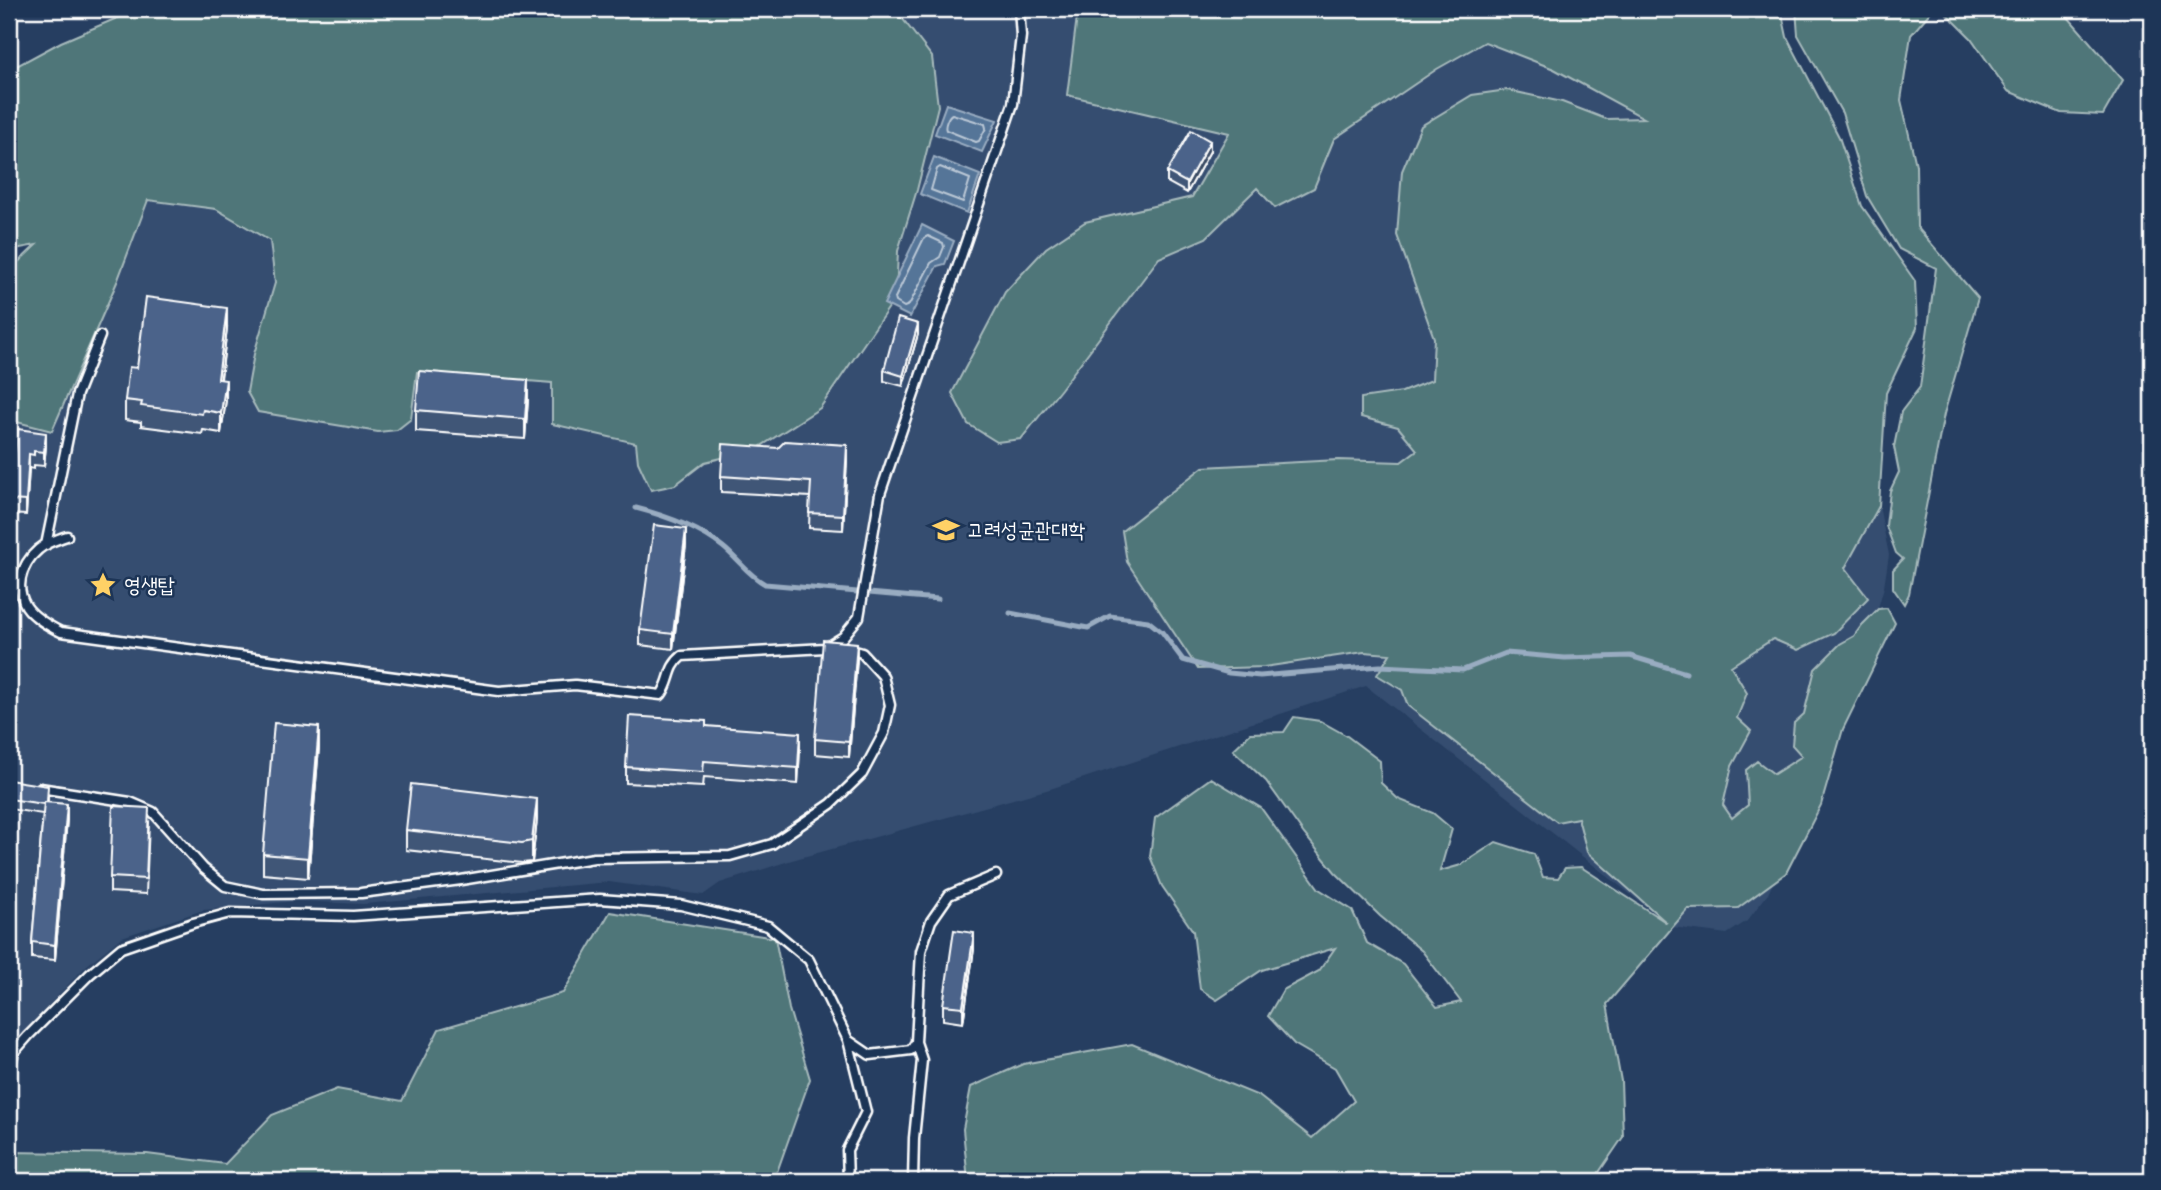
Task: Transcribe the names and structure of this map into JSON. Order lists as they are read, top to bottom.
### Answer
{
  "places": {
    "school or university": ["고려성균관대학"],
    "place": ["영생탑"]
  }
}
